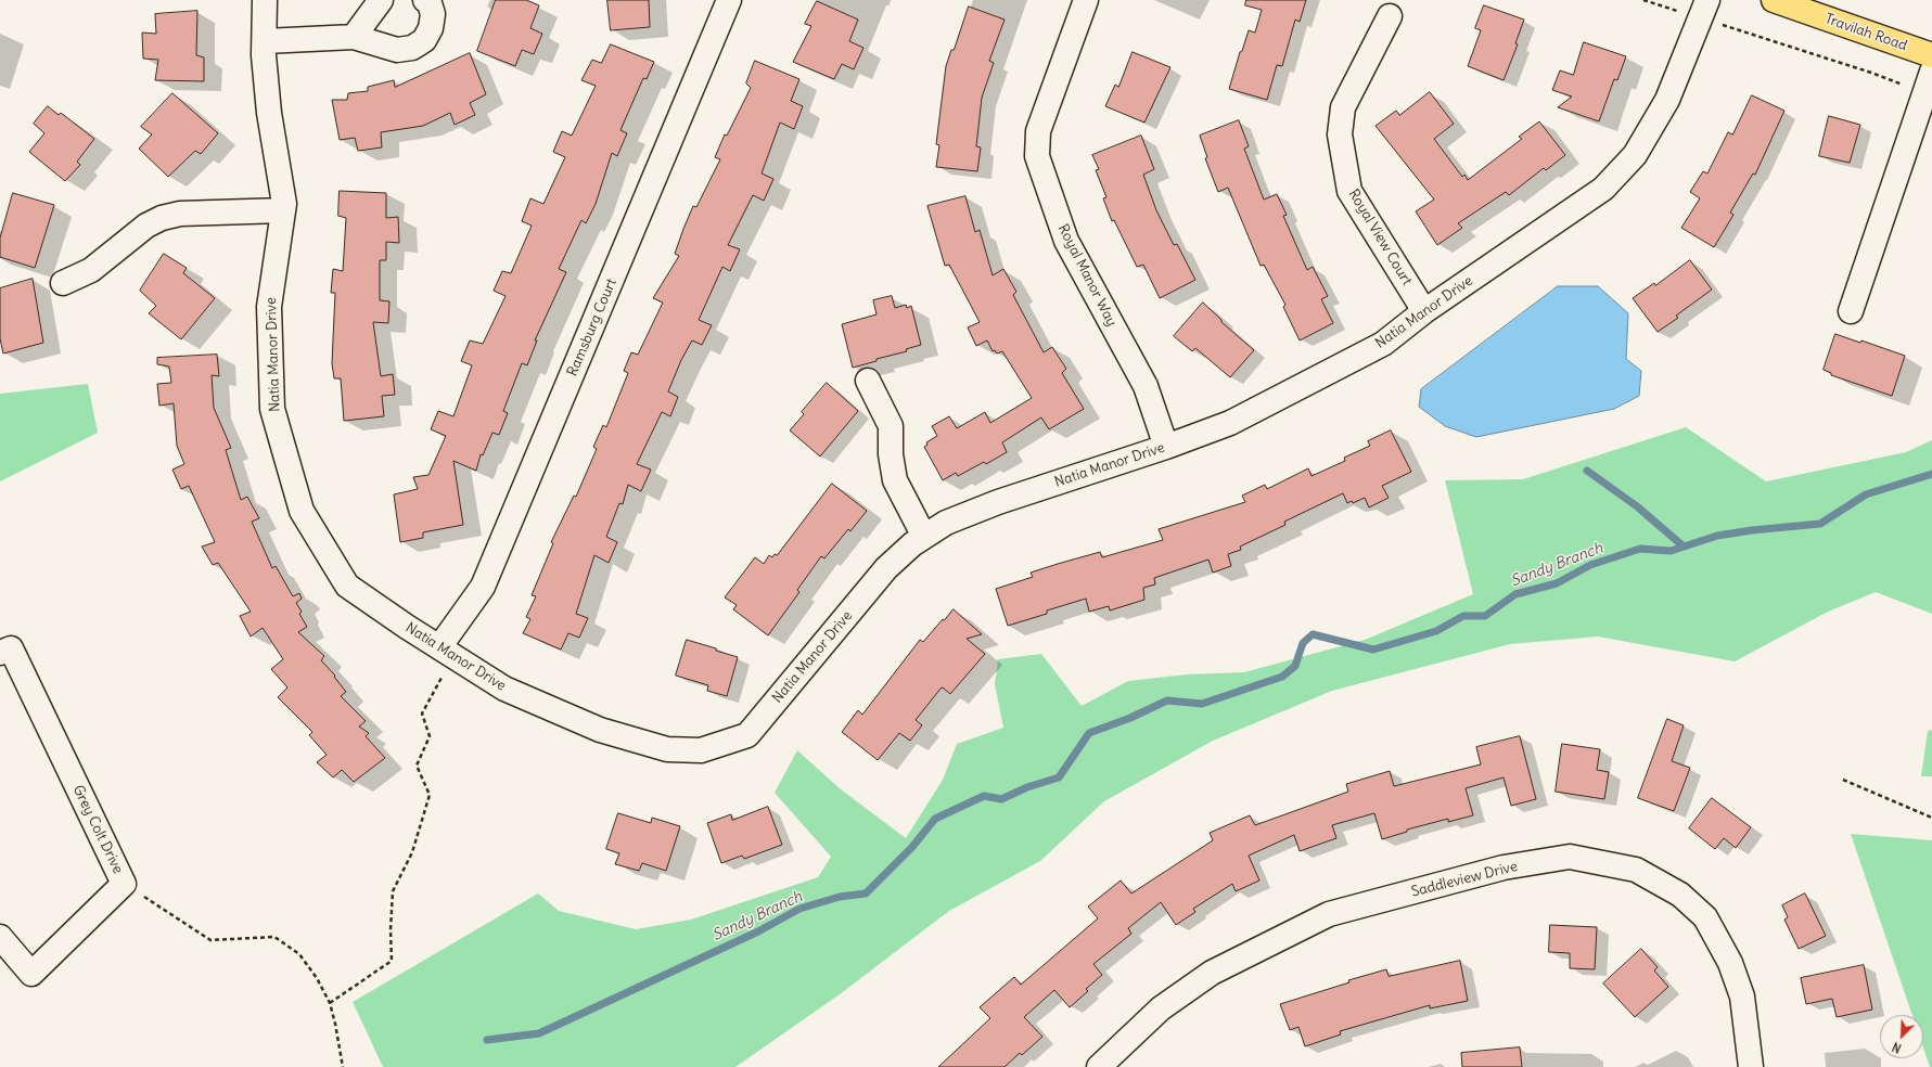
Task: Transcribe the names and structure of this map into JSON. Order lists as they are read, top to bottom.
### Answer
{
  "streets": {
    "main road": ["Travilah Road"],
    "street": [
      "Royal View Court",
      "Royal Manor Way",
      "Natia Manor Drive",
      "Ramsburg Court",
      "Grey Colt Drive",
      "Saddleview Drive"
    ]
  },
  "crossings": [
    ["Royal View Court", "Natia Manor Drive"],
    ["Royal Manor Way", "Natia Manor Drive"],
    ["Natia Manor Drive", "Ramsburg Court"]
  ],
  "water": ["Sandy Branch"],
  "north": "bottom left"
}
